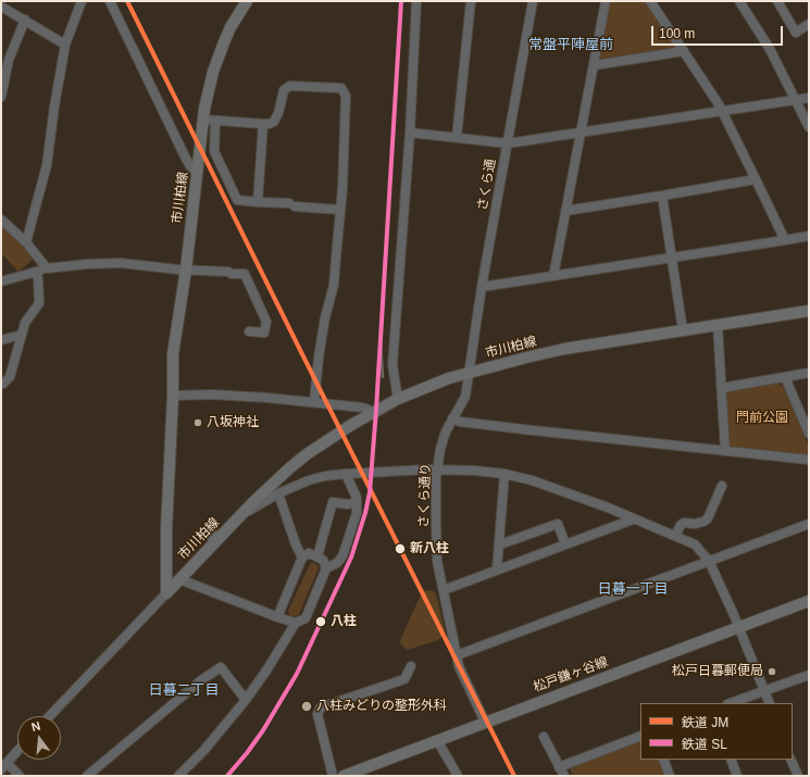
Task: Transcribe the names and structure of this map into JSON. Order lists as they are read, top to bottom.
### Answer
{
  "streets": {
    "main road": ["市川柏線", "松戸鎌ヶ谷線"],
    "street": ["さくら通", "さくら通り"]
  },
  "crossings": [
    ["さくら通", "市川柏線"],
    ["さくら通", "さくら通り"],
    ["市川柏線", "さくら通り"],
    ["さくら通り", "松戸鎌ヶ谷線"]
  ],
  "districts": ["常盤平陣屋前", "日暮一丁目", "日暮二丁目"],
  "parks": ["門前公園"],
  "places": [
    "八坂神社",
    "新八柱",
    "八柱",
    "松戸日暮郵便局",
    "八柱みどりの整形外科"
  ],
  "lines": ["rail line JM", "rail line SL"],
  "legend": ["鉄道 JM", "鉄道 SL"],
  "scale_bar": "100 m",
  "north": "top"
}
